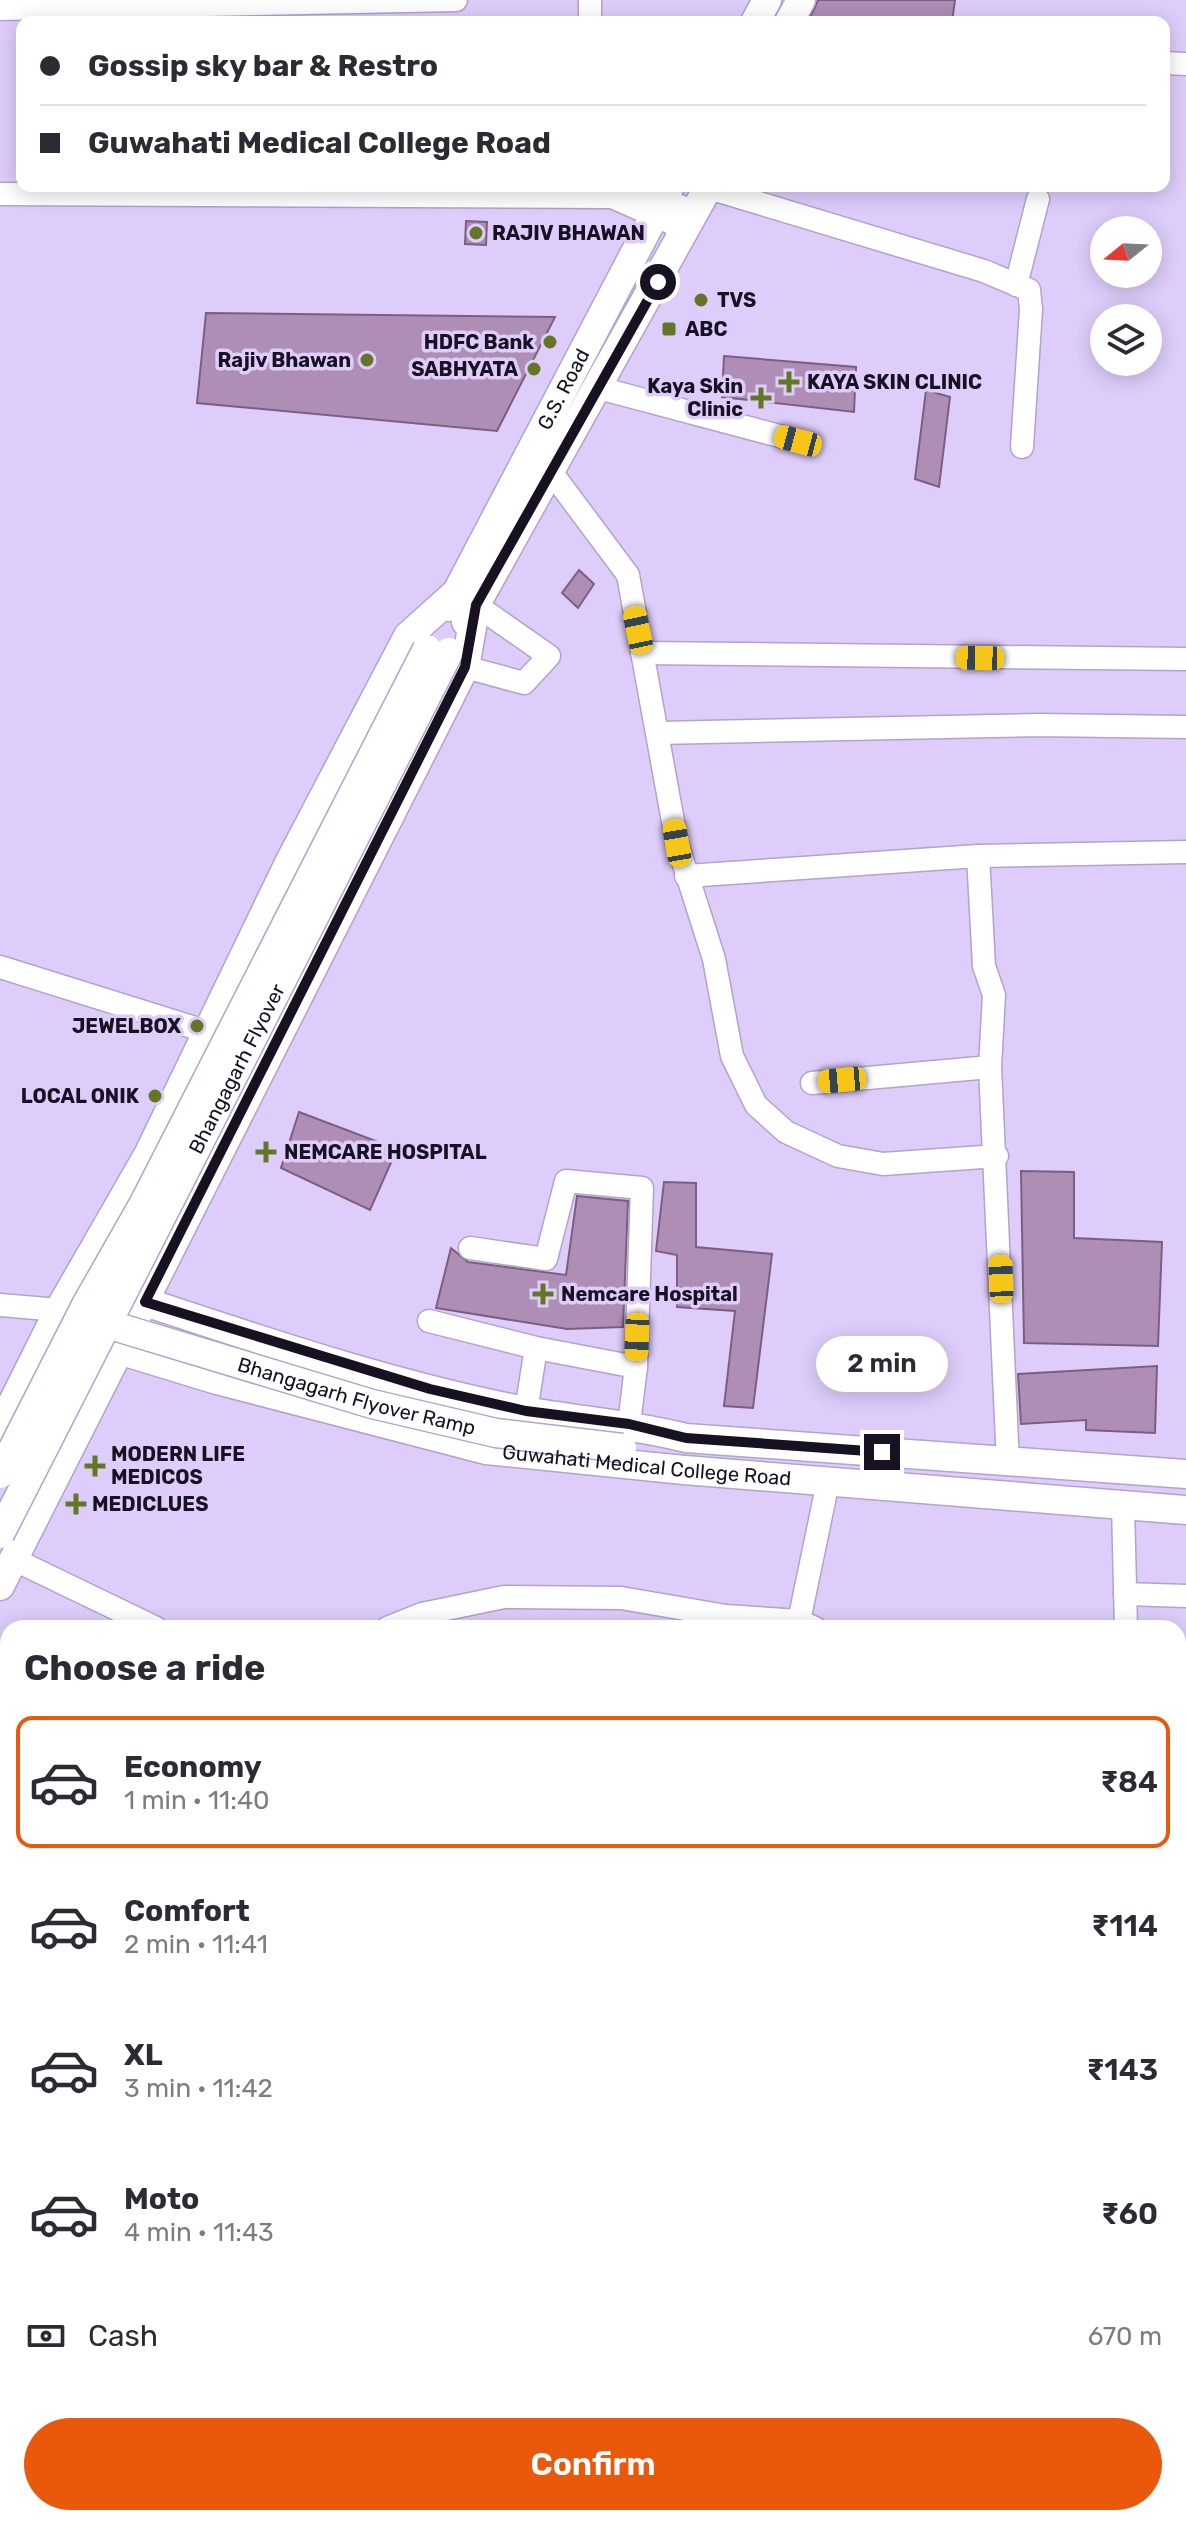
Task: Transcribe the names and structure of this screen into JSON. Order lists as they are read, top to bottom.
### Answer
{
  "streets": {
    "main road": [
      "G.S. Road",
      "Bhangagarh Flyover",
      "Bhangagarh Flyover Ramp",
      "Guwahati Medical College Road"
    ]
  },
  "crossings": [
    ["G.S. Road", "Bhangagarh Flyover"],
    ["Bhangagarh Flyover", "Bhangagarh Flyover Ramp"],
    ["Bhangagarh Flyover Ramp", "Guwahati Medical College Road"]
  ],
  "places": {
    "other": [
      "RAJIV BHAWAN",
      "TVS",
      "HDFC Bank",
      "Rajiv Bhawan",
      "SABHYATA",
      "JEWELBOX",
      "LOCAL ONIK"
    ],
    "transit": ["ABC"],
    "health": [
      "KAYA SKIN CLINIC",
      "Kaya Skin Clinic",
      "NEMCARE HOSPITAL",
      "Nemcare Hospital",
      "MODERN LIFE MEDICOS",
      "MEDICLUES"
    ]
  },
  "north": "left",
  "page": {
    "banner": ["Gossip sky bar & Restro", "Guwahati Medical College Road"],
    "bubble": "2 min",
    "heading": "Choose a ride",
    "list": [
      {
        "name": "Economy",
        "note": "1 min · 11:40",
        "value": "₹84"
      },
      {
        "name": "Comfort",
        "note": "2 min · 11:41",
        "value": "₹114"
      },
      {
        "name": "XL",
        "note": "3 min · 11:42",
        "value": "₹143"
      },
      {
        "name": "Moto",
        "note": "4 min · 11:43",
        "value": "₹60"
      }
    ],
    "pay": ["Cash", "670 m"],
    "buttons": "Confirm"
  }
}
